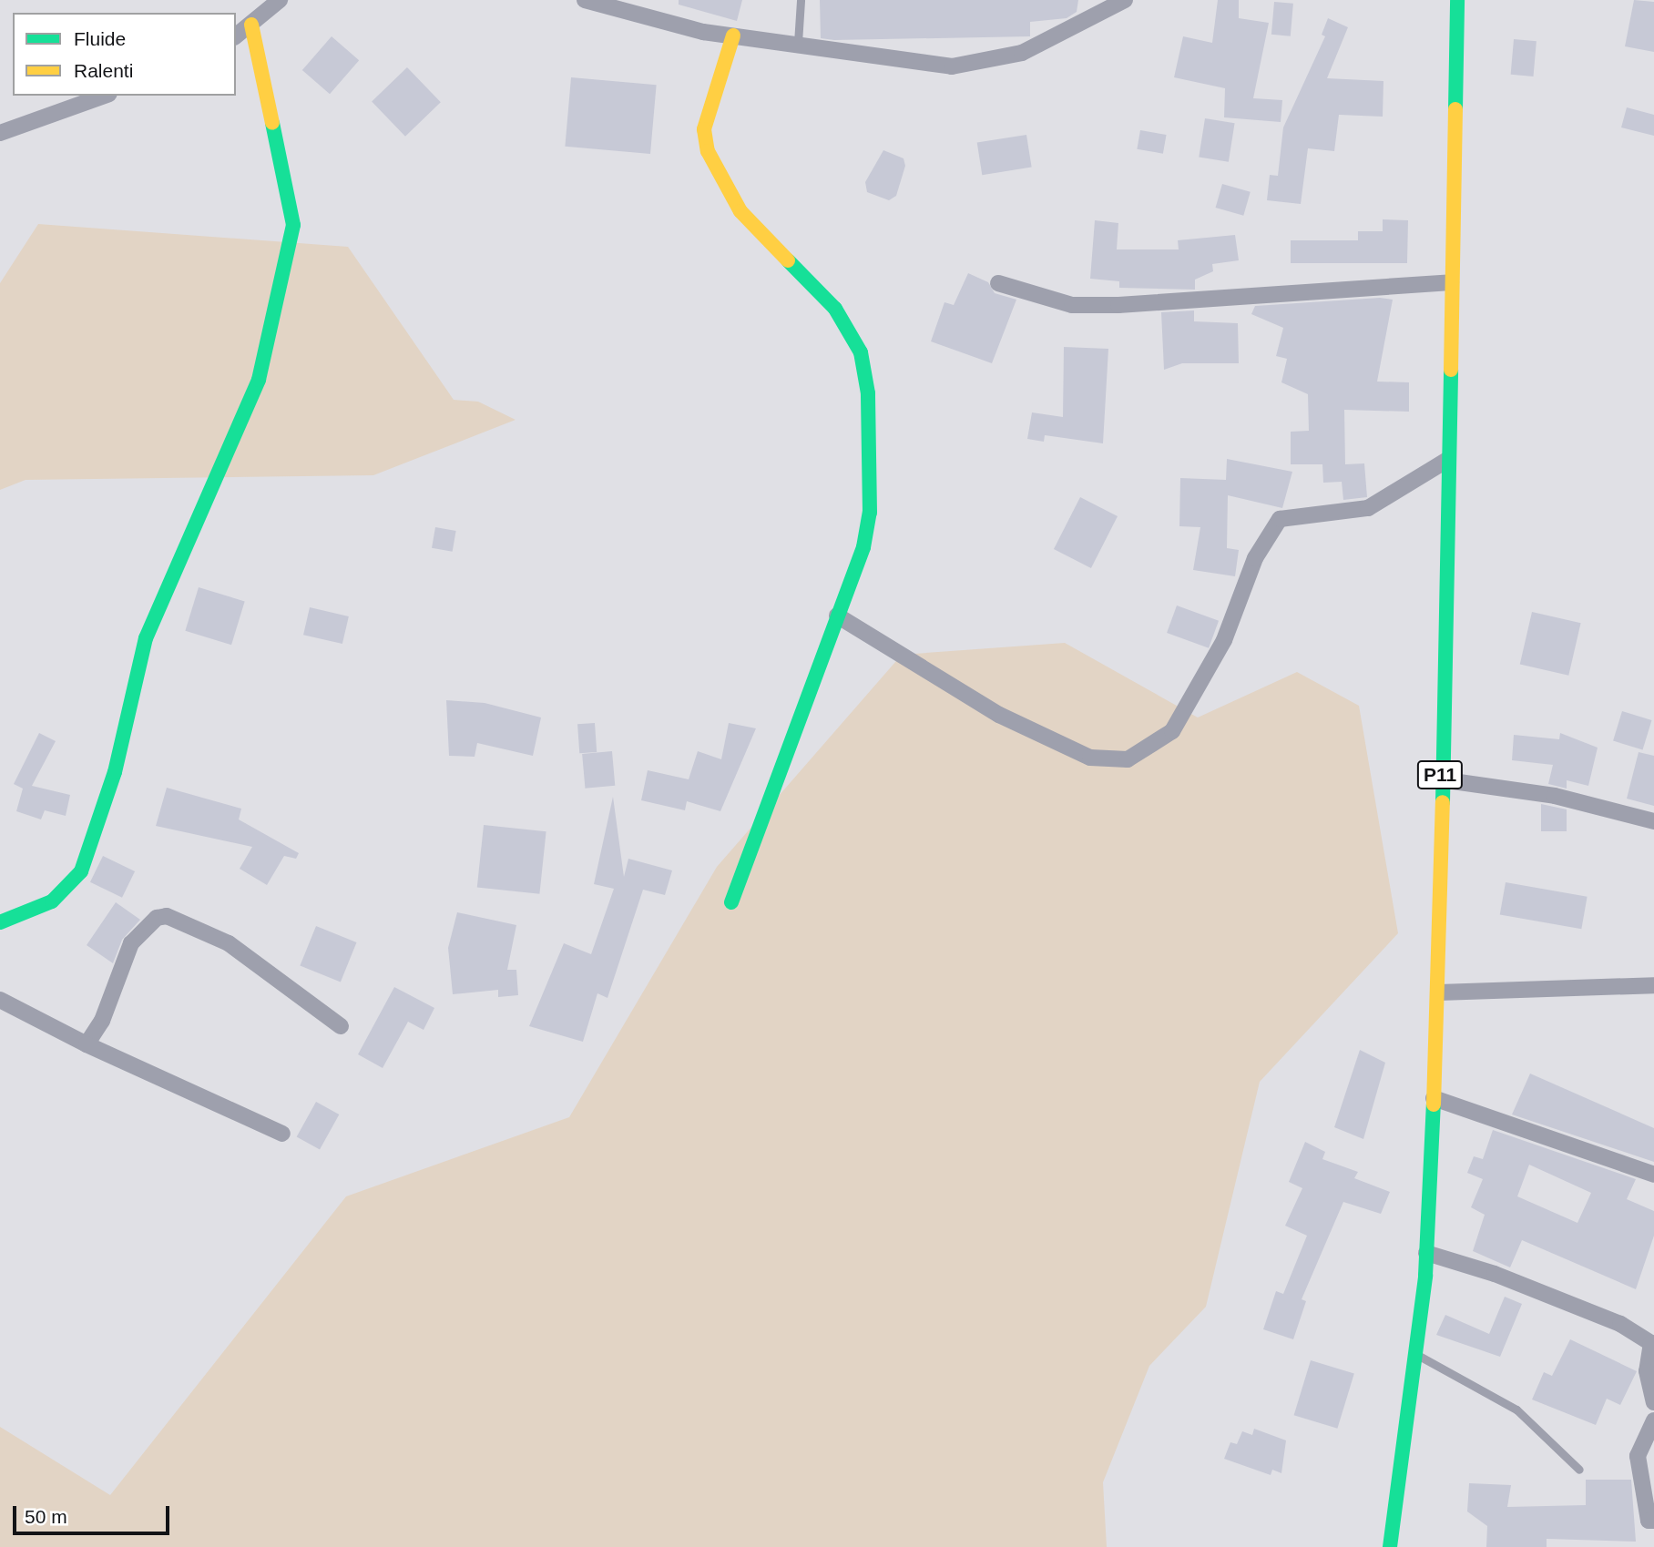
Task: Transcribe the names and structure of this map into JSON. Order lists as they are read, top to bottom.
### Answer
{
  "streets": {
    "street": ["P11"]
  },
  "legend": ["Fluide", "Ralenti"],
  "scale_bar": "50 m"
}
